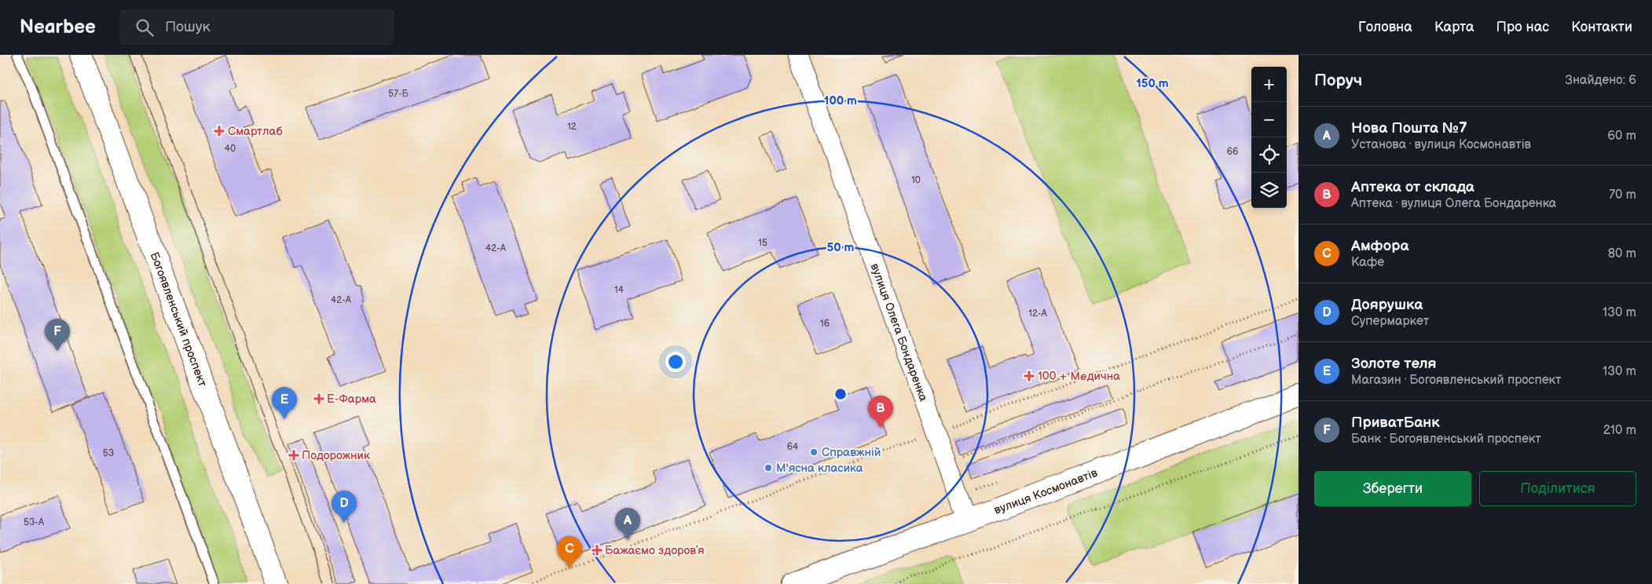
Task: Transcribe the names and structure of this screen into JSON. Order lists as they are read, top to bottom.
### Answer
{
  "streets": {
    "main road": ["Богоявленський проспект", "вулиця Космонавтів"],
    "street": ["вулиця Олега Бондаренка"]
  },
  "crossings": [
    ["вулиця Олега Бондаренка", "вулиця Космонавтів"]
  ],
  "places": {
    "health": [
      "Смартлаб",
      "100 + Медична",
      "Е-Фарма",
      "Подорожник",
      "Бажаємо здоровʼя"
    ],
    "other": ["Справжній", "М'ясна класика"]
  },
  "house_numbers": [
    "57-Б",
    "12",
    "40",
    "66",
    "10",
    "15",
    "42-А",
    "14",
    "42-А",
    "12-А",
    "16",
    "64",
    "53",
    "53-А"
  ],
  "page": {
    "header": "Nearbee",
    "search": "Пошук",
    "nav": [
      "Головна",
      "Карта",
      "Про нас",
      "Контакти"
    ],
    "heading": ["Поруч", "Знайдено: 6"],
    "map_buttons": ["+", "−"],
    "list": [
      {
        "mark": "A",
        "name": "Нова Пошта №7",
        "note": "Установа · вулиця Космонавтів",
        "value": "60 m"
      },
      {
        "mark": "B",
        "name": "Аптека от склада",
        "note": "Аптека · вулиця Олега Бондаренка",
        "value": "70 m"
      },
      {
        "mark": "C",
        "name": "Амфора",
        "note": "Кафе",
        "value": "80 m"
      },
      {
        "mark": "D",
        "name": "Доярушка",
        "note": "Супермаркет",
        "value": "130 m"
      },
      {
        "mark": "E",
        "name": "Золоте теля",
        "note": "Магазин · Богоявленський проспект",
        "value": "130 m"
      },
      {
        "mark": "F",
        "name": "ПриватБанк",
        "note": "Банк · Богоявленський проспект",
        "value": "210 m"
      }
    ],
    "pins": [
      "F",
      "E",
      "B",
      "D",
      "A",
      "C"
    ],
    "buttons": ["Зберегти", "Поділитися"]
  },
  "rings": ["150 m", "100 m", "50 m"]
}
